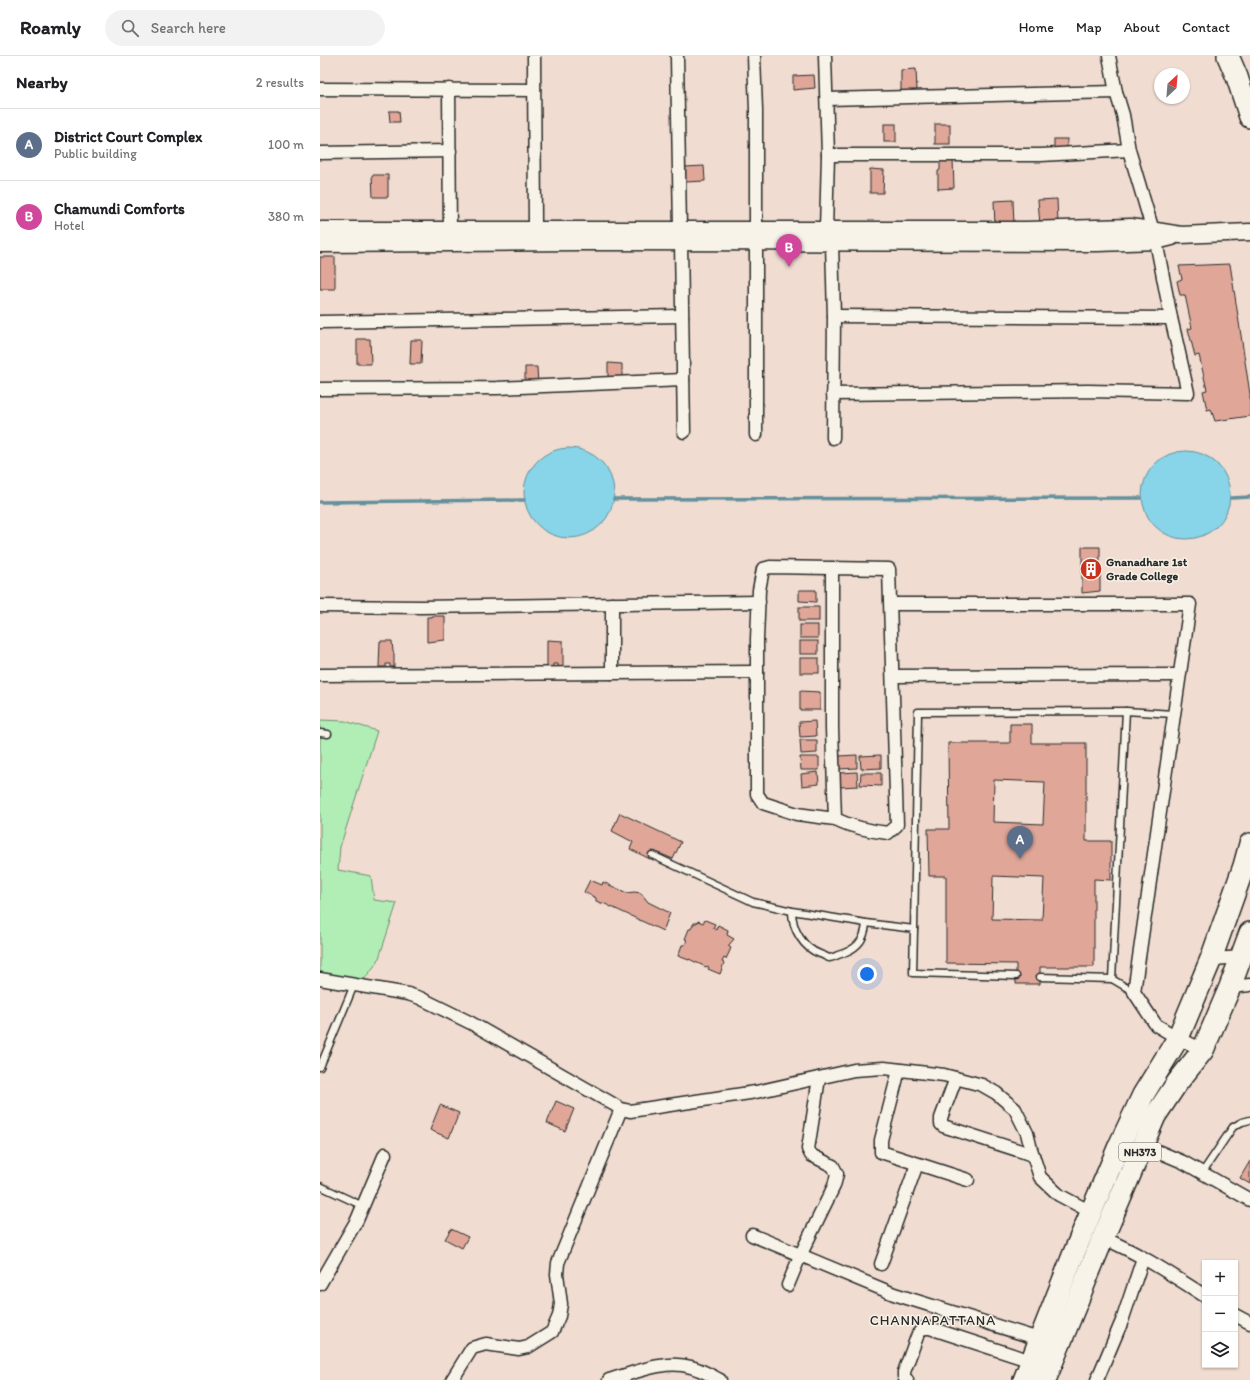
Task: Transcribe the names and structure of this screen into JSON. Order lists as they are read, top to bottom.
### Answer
{
  "streets": {
    "highway": ["NH373"]
  },
  "districts": ["CHANNAPATTANA"],
  "places": {
    "building": ["Gnanadhare 1st Grade College"]
  },
  "north": "top right",
  "page": {
    "header": "Roamly",
    "search": "Search here",
    "nav": [
      "Home",
      "Map",
      "About",
      "Contact"
    ],
    "heading": ["Nearby", "2 results"],
    "list": [
      {
        "mark": "A",
        "name": "District Court Complex",
        "note": "Public building",
        "value": "100 m"
      },
      {
        "mark": "B",
        "name": "Chamundi Comforts",
        "note": "Hotel",
        "value": "380 m"
      }
    ],
    "pins": ["B", "A"],
    "map_buttons": ["+", "−"]
  }
}
